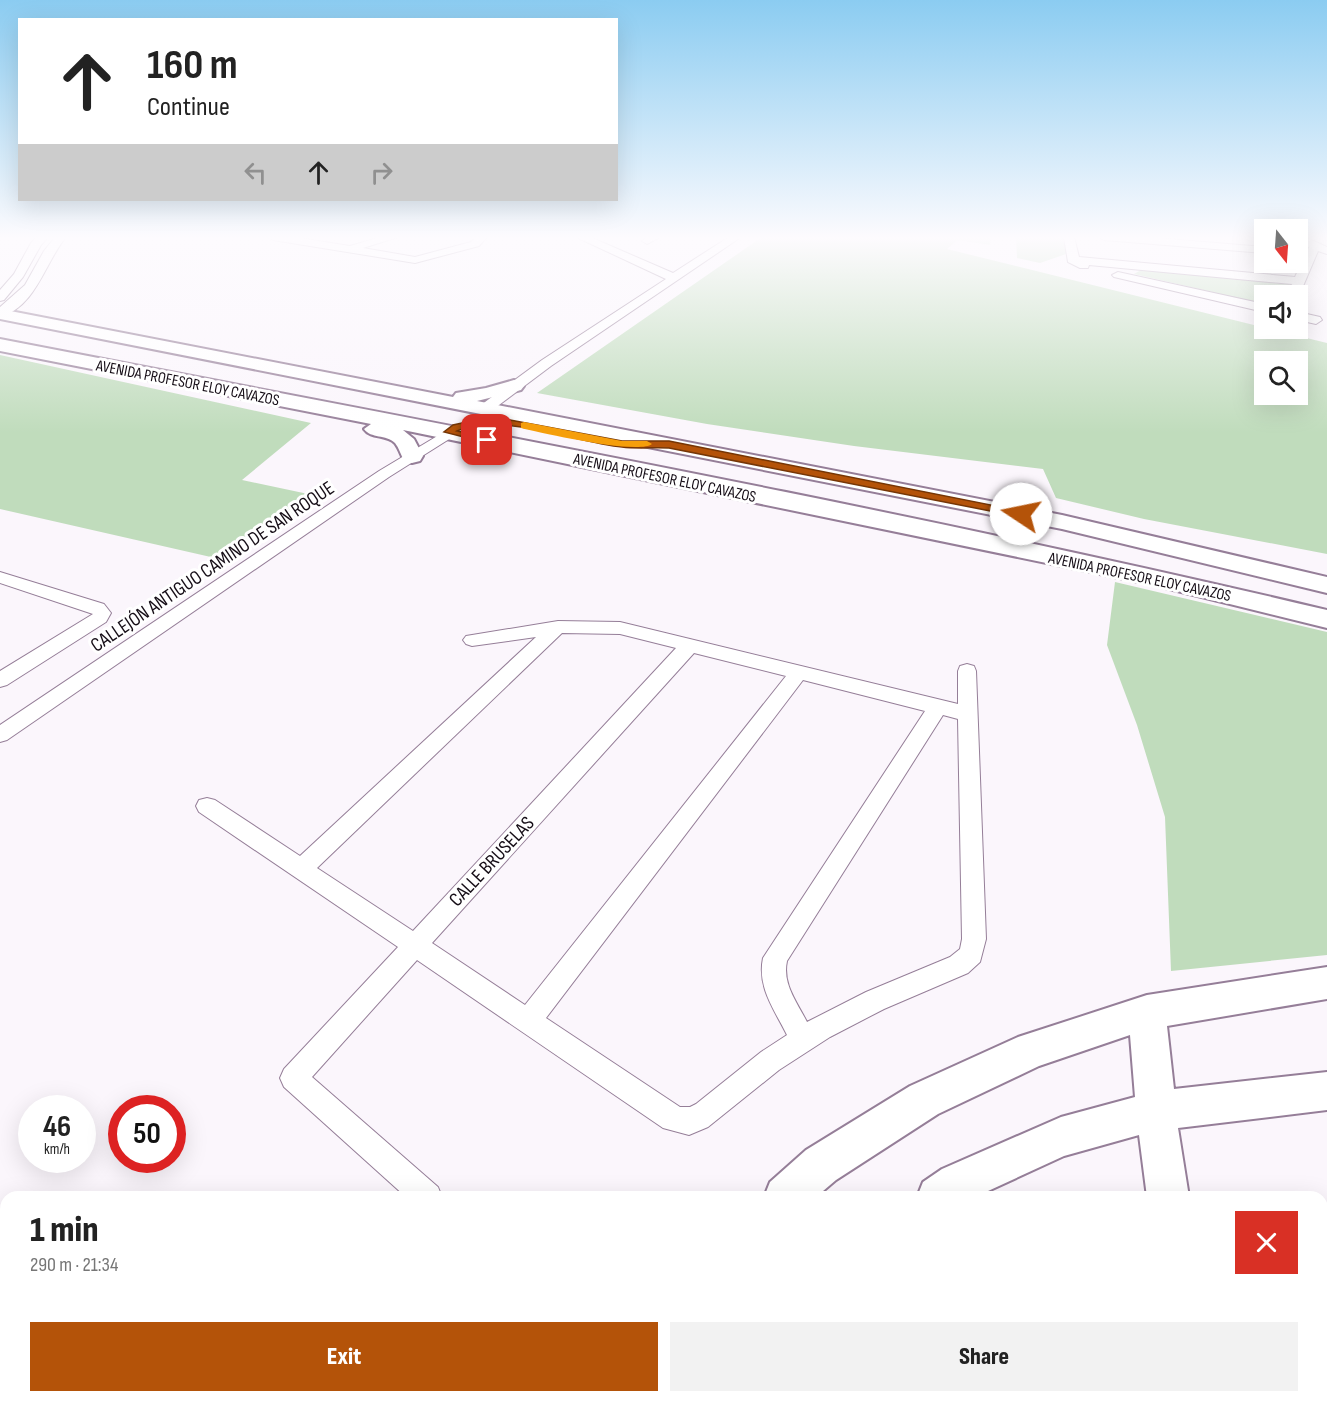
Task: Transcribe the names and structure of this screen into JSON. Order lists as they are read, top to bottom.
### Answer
{
  "streets": {
    "main road": ["AVENIDA PROFESOR ELOY CAVAZOS"],
    "street": ["CALLEJÓN ANTIGUO CAMINO DE SAN ROQUE", "CALLE BRUSELAS"]
  },
  "crossings": [
    ["AVENIDA PROFESOR ELOY CAVAZOS", "CALLEJÓN ANTIGUO CAMINO DE SAN ROQUE"]
  ],
  "north": "bottom",
  "page": {
    "turn": ["160 m", "Continue"],
    "speed": "46 km/h",
    "limit": "50",
    "heading": ["1 min", "290 m · 21:34"],
    "buttons": ["Exit", "Share"]
  }
}
